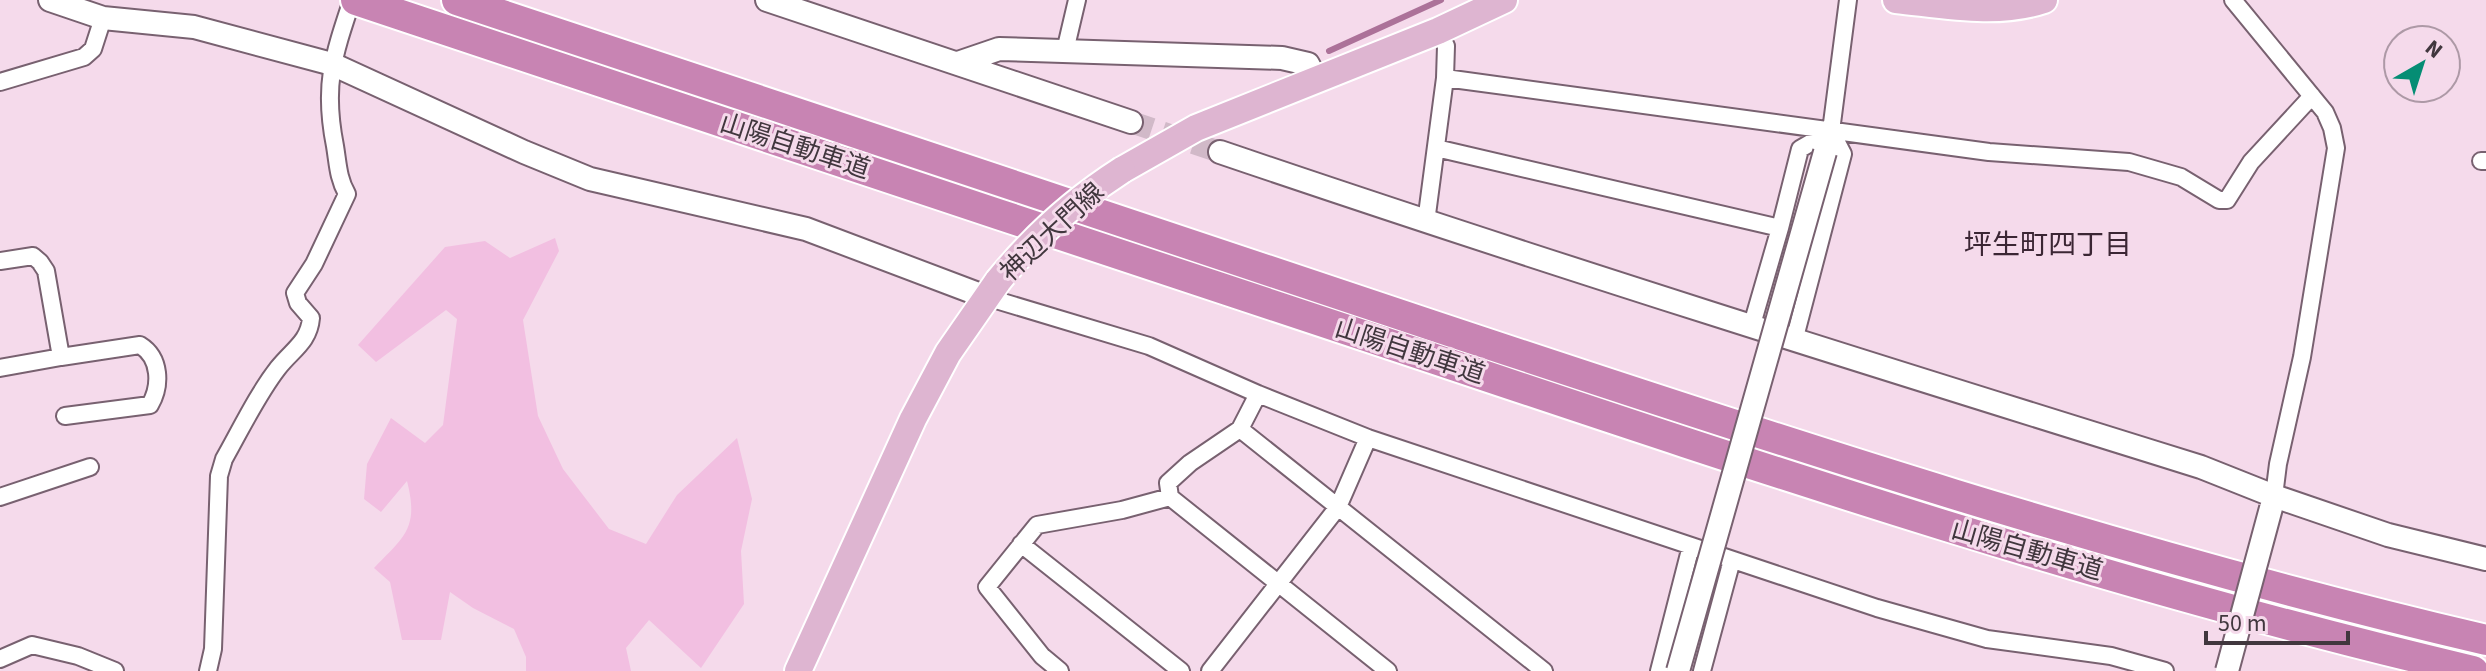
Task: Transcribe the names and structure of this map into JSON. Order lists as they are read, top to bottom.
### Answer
{
  "streets": {
    "highway": ["山陽自動車道"],
    "main road": ["神辺大門線"]
  },
  "districts": ["坪生町四丁目"],
  "scale_bar": "50 m",
  "north": "top right"
}
